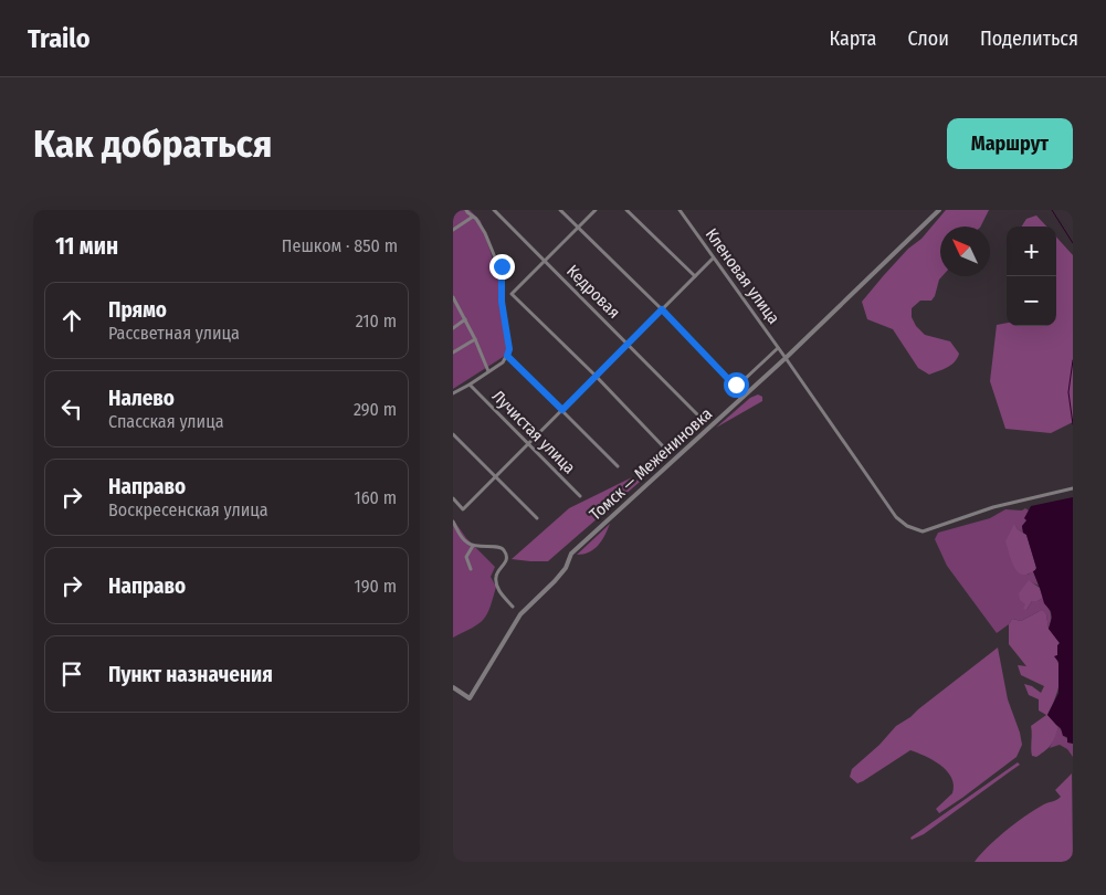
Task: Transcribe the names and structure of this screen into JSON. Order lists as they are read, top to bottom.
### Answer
{
  "streets": {
    "street": [
      "Кленовая улица",
      "Кедровая",
      "Лучистая улица",
      "Томск — Межениновка"
    ]
  },
  "crossings": [
    ["Кленовая улица", "Томск — Межениновка"]
  ],
  "north": "top left",
  "page": {
    "header": "Trailo",
    "nav": ["Карта", "Слои", "Поделиться"],
    "buttons": "Маршрут",
    "title": "Как добраться",
    "heading": ["11 мин", "Пешком · 850 m"],
    "map_buttons": ["+", "−"],
    "list": [
      ["Прямо", "Рассветная улица", "210 m"],
      ["Налево", "Спасская улица", "290 m"],
      ["Направо", "Воскресенская улица", "160 m"],
      ["Направо", "190 m"],
      "Пункт назначения"
    ]
  }
}
